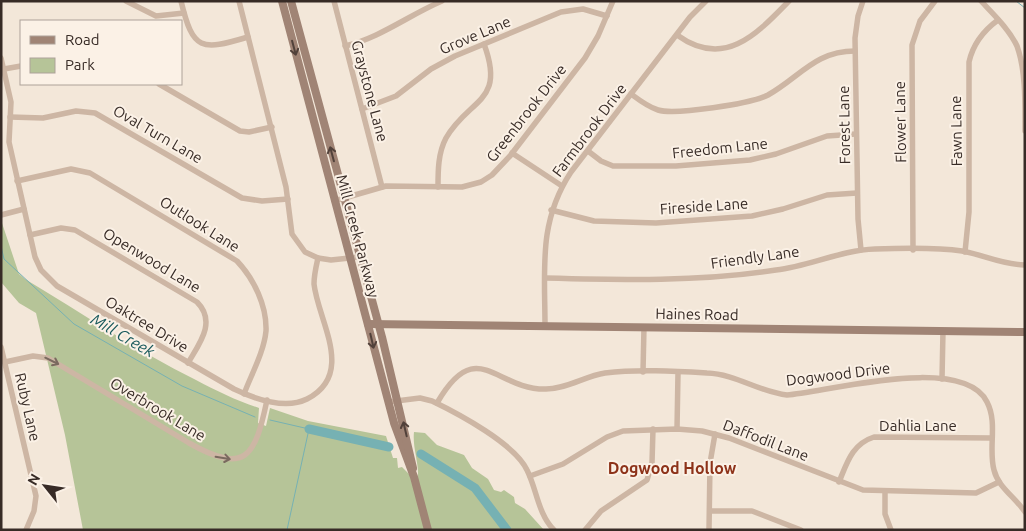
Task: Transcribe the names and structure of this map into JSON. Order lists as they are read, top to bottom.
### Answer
{
  "streets": {
    "main road": ["Mill Creek Parkway", "Haines Road"],
    "street": [
      "Grove Lane",
      "Graystone Lane",
      "Greenbrook Drive",
      "Flower Lane",
      "Forest Lane",
      "Farmbrook Drive",
      "Fawn Lane",
      "Oval Turn Lane",
      "Freedom Lane",
      "Fireside Lane",
      "Outlook Lane",
      "Friendly Lane",
      "Openwood Lane",
      "Oaktree Drive",
      "Dogwood Drive",
      "Ruby Lane",
      "Overbrook Lane",
      "Dahlia Lane",
      "Daffodil Lane"
    ]
  },
  "crossings": [
    ["Grove Lane", "Graystone Lane"],
    ["Grove Lane", "Greenbrook Drive"],
    ["Graystone Lane", "Greenbrook Drive"],
    ["Greenbrook Drive", "Mill Creek Parkway"],
    ["Flower Lane", "Friendly Lane"],
    ["Forest Lane", "Freedom Lane"],
    ["Forest Lane", "Fireside Lane"],
    ["Forest Lane", "Friendly Lane"],
    ["Farmbrook Drive", "Freedom Lane"],
    ["Farmbrook Drive", "Fireside Lane"],
    ["Farmbrook Drive", "Friendly Lane"],
    ["Farmbrook Drive", "Haines Road"],
    ["Fawn Lane", "Friendly Lane"],
    ["Oval Turn Lane", "Oaktree Drive"],
    ["Outlook Lane", "Oaktree Drive"],
    ["Mill Creek Parkway", "Haines Road"],
    ["Openwood Lane", "Oaktree Drive"],
    ["Oaktree Drive", "Overbrook Lane"],
    ["Dogwood Drive", "Dahlia Lane"],
    ["Dogwood Drive", "Daffodil Lane"],
    ["Ruby Lane", "Overbrook Lane"],
    ["Dahlia Lane", "Daffodil Lane"]
  ],
  "one_way": ["Overbrook Lane"],
  "districts": ["Dogwood Hollow"],
  "water": ["Mill Creek"],
  "legend": ["Road", "Park"],
  "north": "top left"
}
